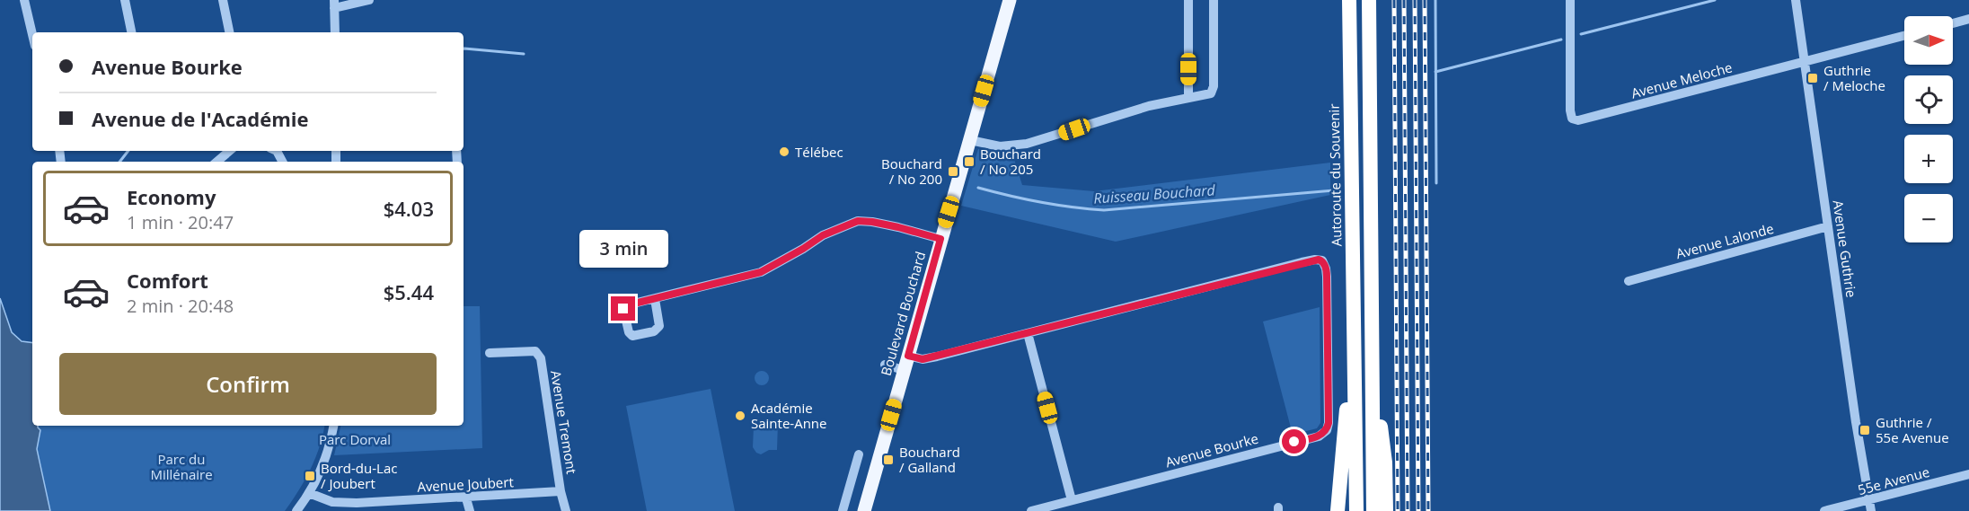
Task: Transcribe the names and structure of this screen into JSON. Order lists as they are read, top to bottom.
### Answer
{
  "streets": {
    "highway": ["Autoroute du Souvenir"],
    "main road": ["Boulevard Bouchard"],
    "street": [
      "Avenue Meloche",
      "Avenue Lalonde",
      "Avenue Guthrie",
      "Avenue Tremont",
      "Avenue Bourke",
      "55e Avenue",
      "Avenue Joubert"
    ]
  },
  "crossings": [
    ["Avenue Meloche", "Avenue Guthrie"],
    ["Avenue Lalonde", "Avenue Guthrie"],
    ["Avenue Guthrie", "55e Avenue"],
    ["Avenue Tremont", "Avenue Joubert"]
  ],
  "water": ["Ruisseau Bouchard"],
  "parks": ["Parc Dorval", "Parc du Millénaire"],
  "places": {
    "transit": [
      "Guthrie / Meloche",
      "Bouchard / No 205",
      "Bouchard / No 200",
      "Guthrie / 55e Avenue",
      "Bouchard / Galland",
      "Bord-du-Lac / Joubert"
    ],
    "other": ["Télébec", "Académie Sainte-Anne"]
  },
  "north": "right",
  "page": {
    "map_buttons": ["+", "−"],
    "banner": ["Avenue Bourke", "Avenue de l'Académie"],
    "list": [
      {
        "name": "Economy",
        "note": "1 min · 20:47",
        "value": "$4.03"
      },
      {
        "name": "Comfort",
        "note": "2 min · 20:48",
        "value": "$5.44"
      }
    ],
    "bubble": "3 min",
    "buttons": "Confirm"
  }
}
